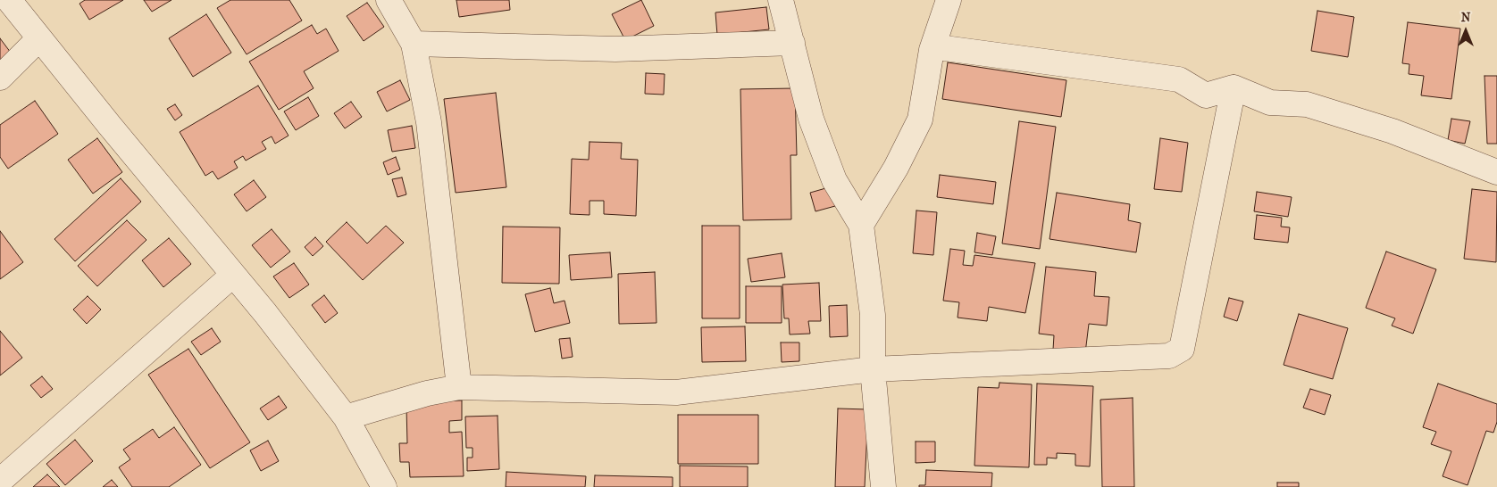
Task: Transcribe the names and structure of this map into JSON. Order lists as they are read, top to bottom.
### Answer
{
  "north": "top"
}
